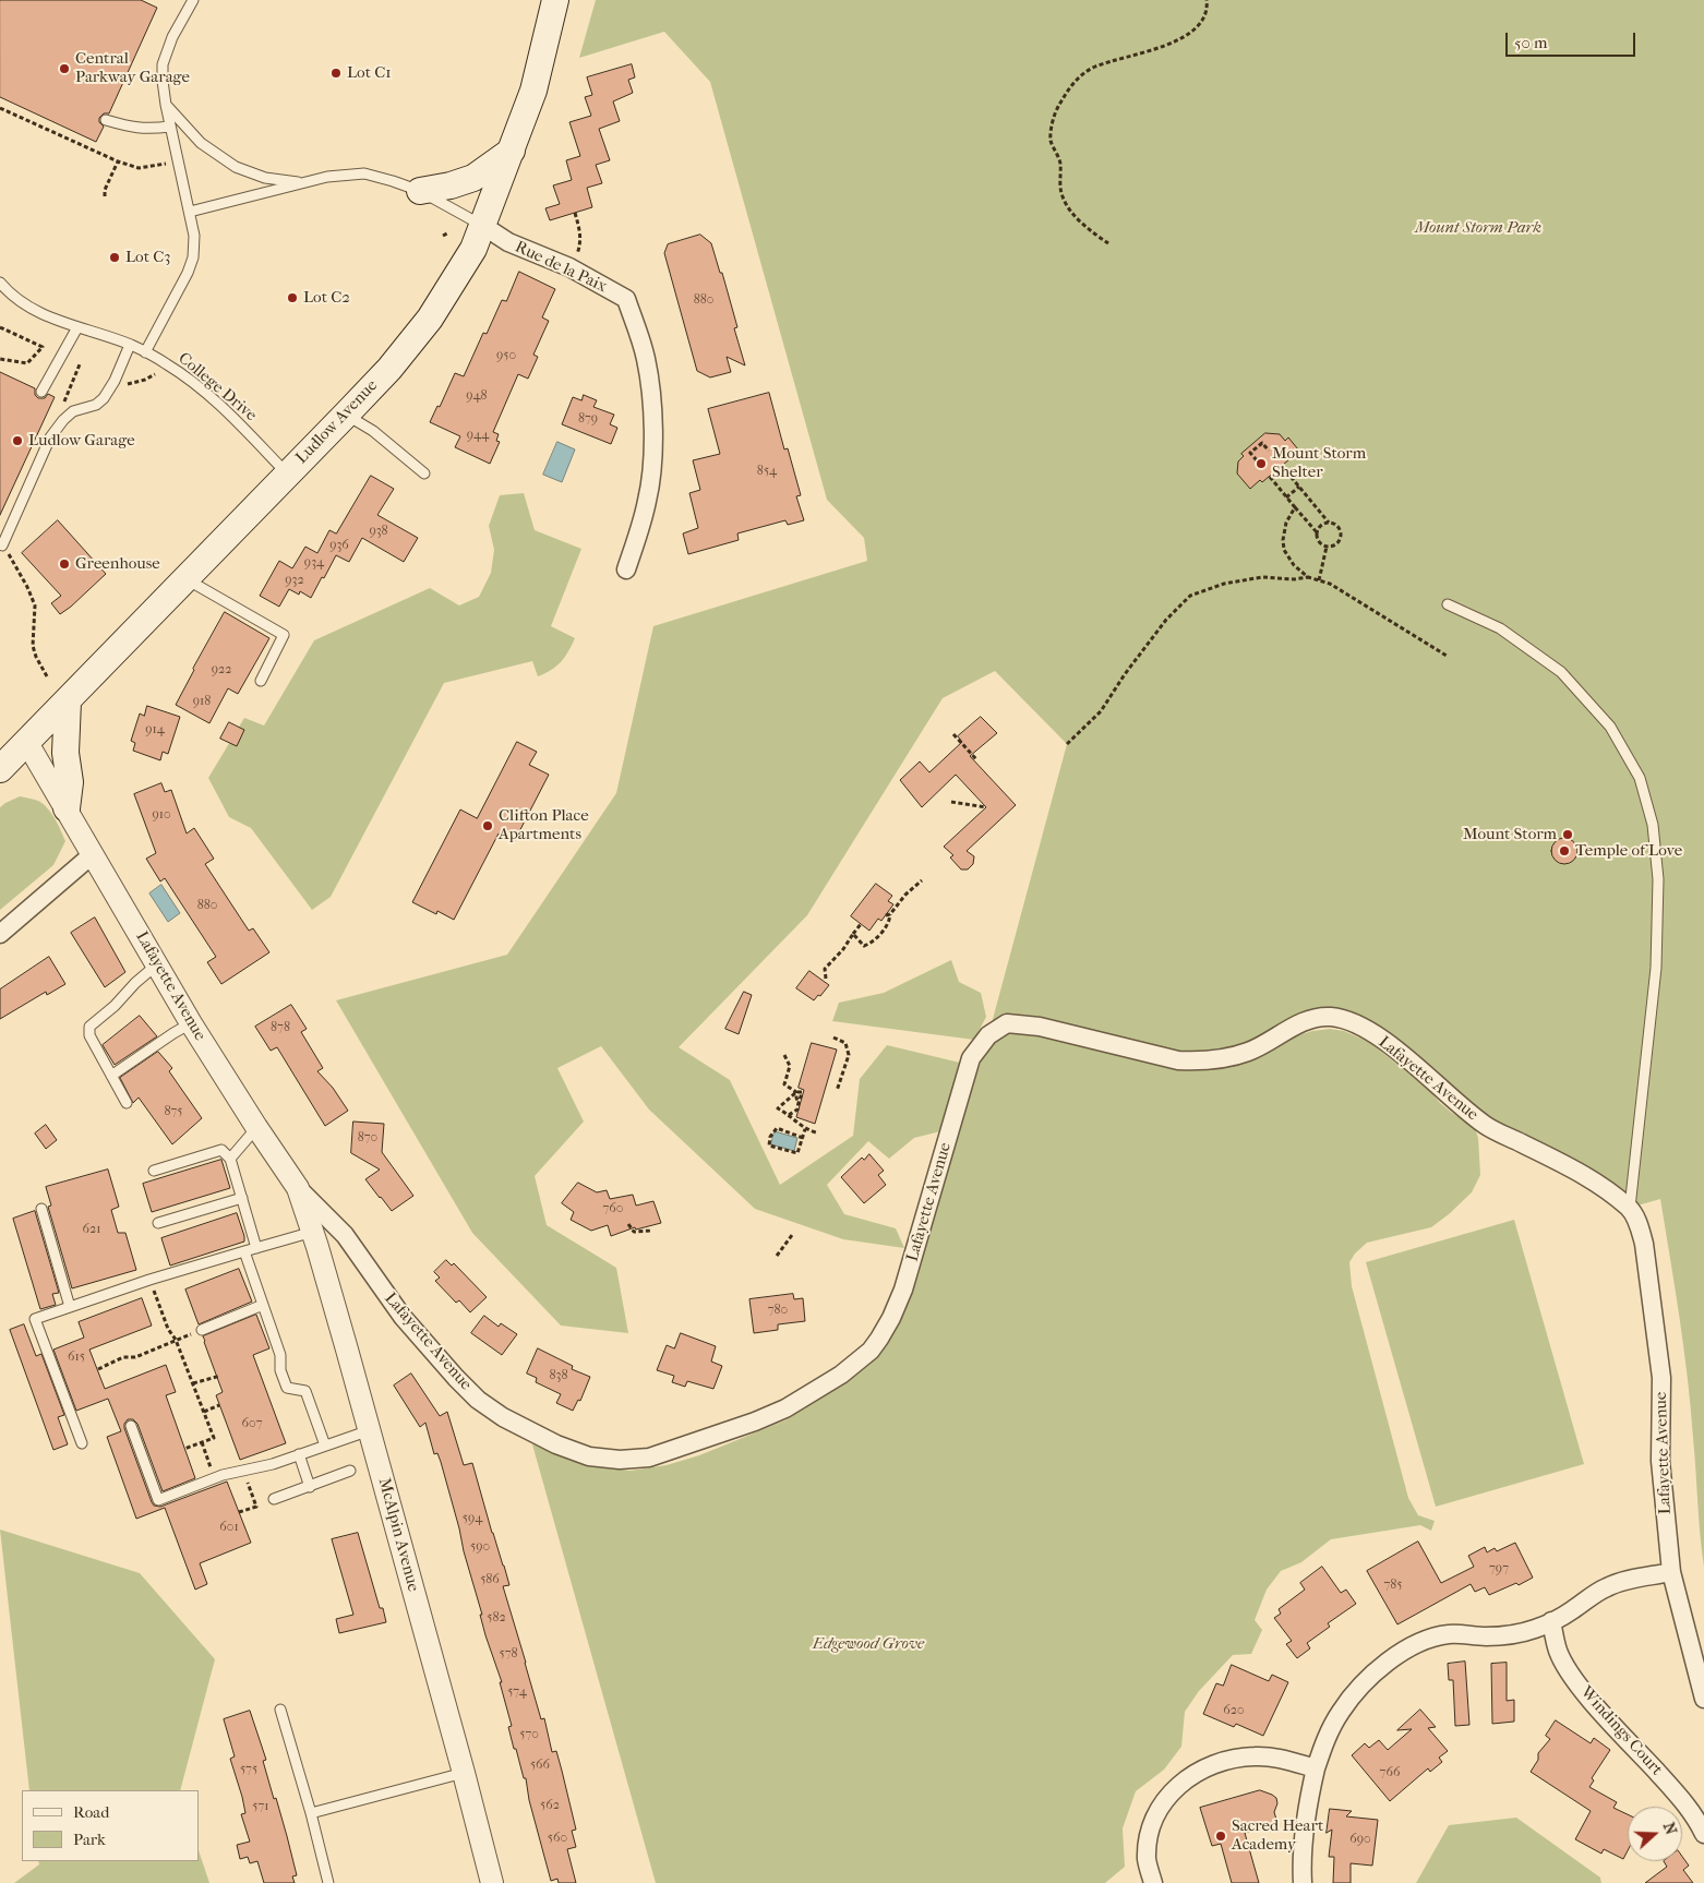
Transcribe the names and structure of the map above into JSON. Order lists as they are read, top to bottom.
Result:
{
  "streets": {
    "main road": ["Ludlow Avenue"],
    "street": [
      "Rue de la Paix",
      "Lafayette Avenue",
      "McAlpin Avenue",
      "Windings Court"
    ],
    "lane": ["College Drive"]
  },
  "crossings": [
    ["Rue de la Paix", "Ludlow Avenue"],
    ["College Drive", "Ludlow Avenue"],
    ["Ludlow Avenue", "Lafayette Avenue"],
    ["Lafayette Avenue", "McAlpin Avenue"]
  ],
  "parks": ["Mount Storm Park", "Edgewood Grove"],
  "places": [
    "Central Parkway Garage",
    "Lot C1",
    "Lot C3",
    "Lot C2",
    "Ludlow Garage",
    "Mount Storm Shelter",
    "Greenhouse",
    "Clifton Place Apartments",
    "Mount Storm",
    "Temple of Love",
    "Sacred Heart Academy"
  ],
  "house_numbers": [
    "880",
    "950",
    "948",
    "879",
    "944",
    "854",
    "938",
    "936",
    "934",
    "932",
    "922",
    "918",
    "914",
    "910",
    "880",
    "878",
    "875",
    "870",
    "760",
    "621",
    "780",
    "615",
    "838",
    "607",
    "594",
    "601",
    "590",
    "797",
    "586",
    "785",
    "582",
    "578",
    "574",
    "620",
    "570",
    "566",
    "575",
    "766",
    "562",
    "571",
    "560",
    "690"
  ],
  "legend": ["Road", "Park"],
  "scale_bar": "50 m",
  "north": "right"
}
